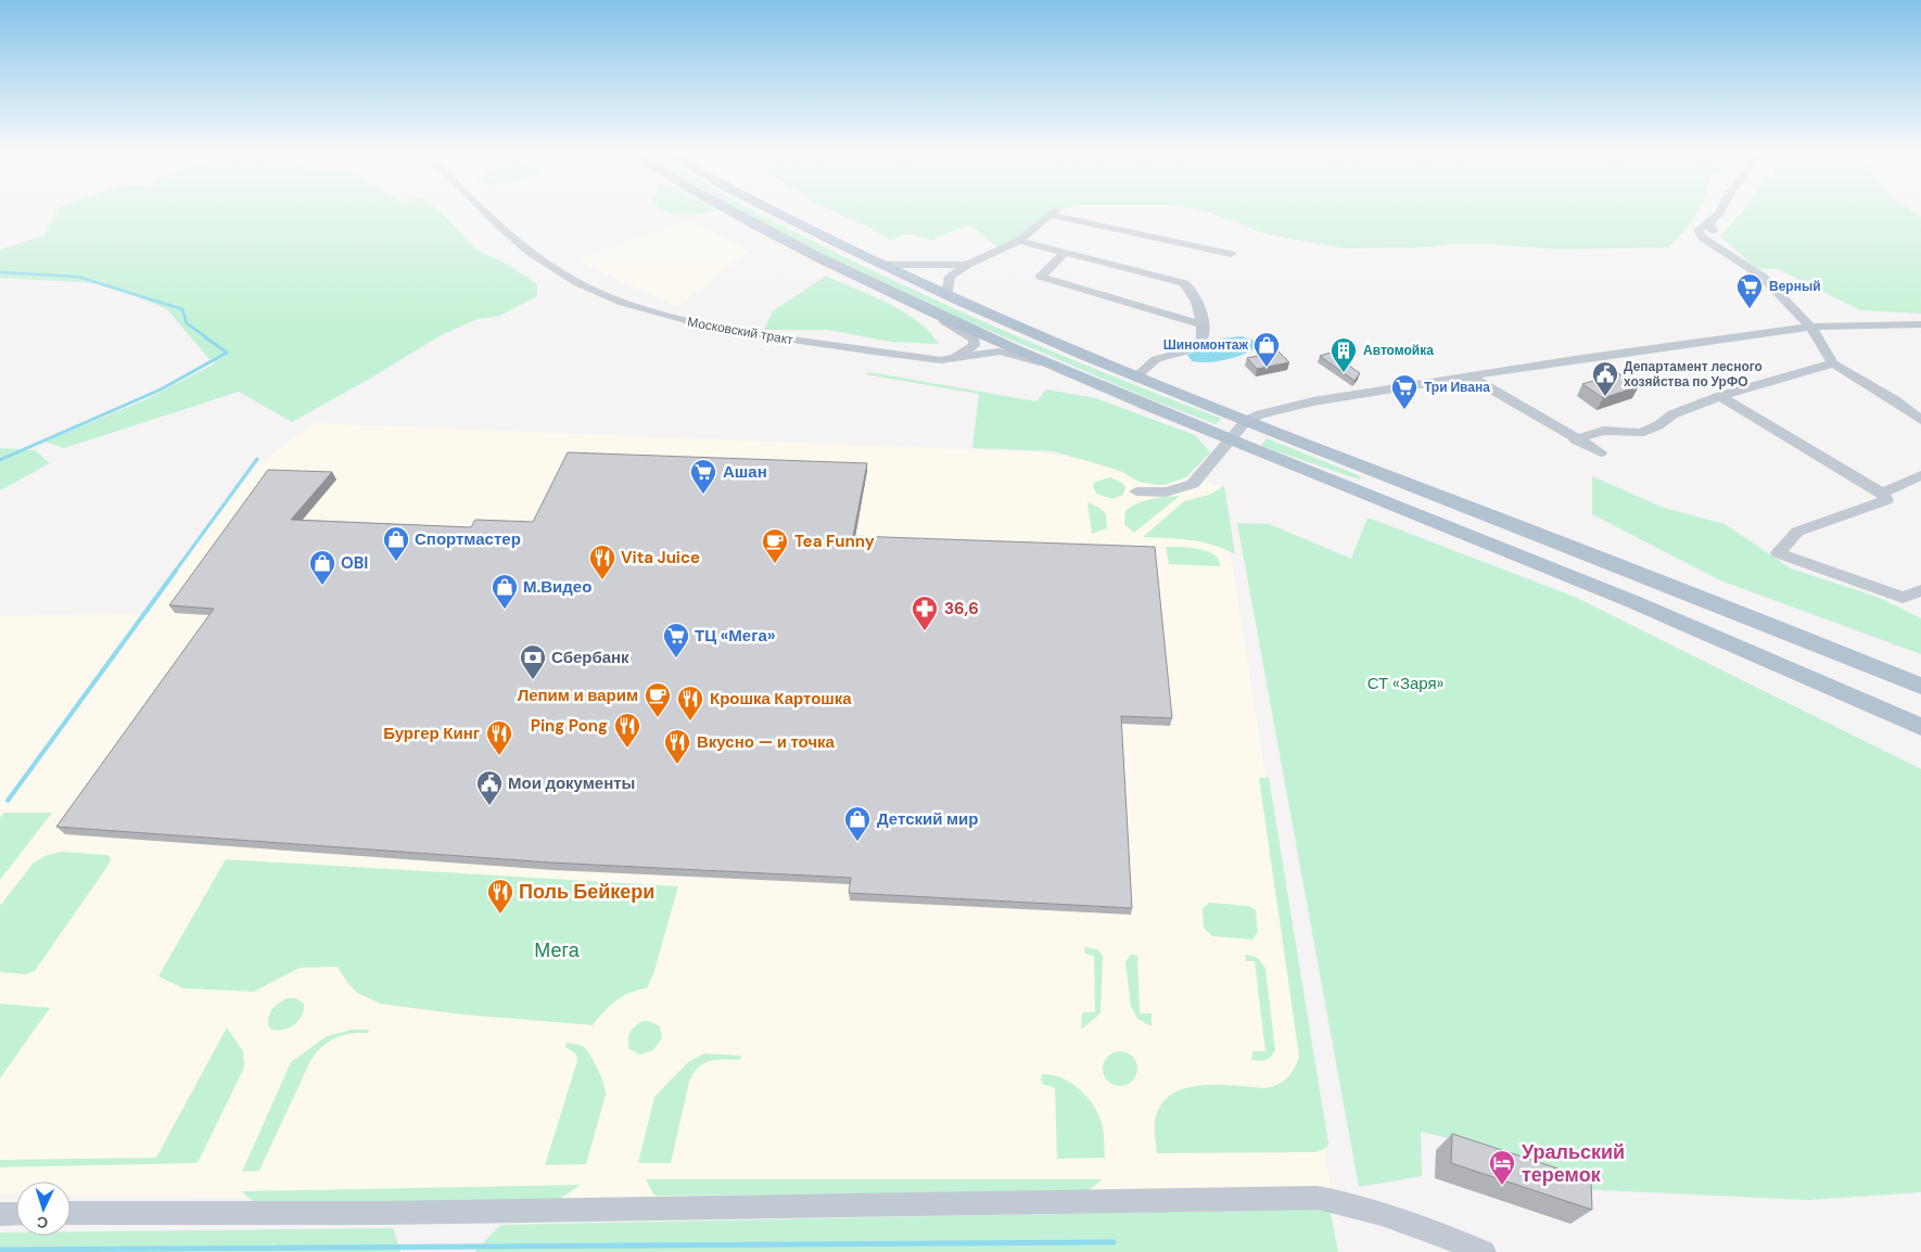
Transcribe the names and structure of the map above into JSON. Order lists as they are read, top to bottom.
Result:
{
  "streets": {
    "street": ["Московский тракт"]
  },
  "parks": ["СТ «Заря»", "Мега"],
  "places": {
    "supermarket": [
      "Верный",
      "Три Ивана",
      "Ашан",
      "ТЦ «Мега»"
    ],
    "shop": [
      "Шиномонтаж",
      "Спортмастер",
      "OBI",
      "М.Видео",
      "Детский мир"
    ],
    "building": ["Автомойка"],
    "public building": ["Департамент лесного хозяйства по УрФО", "Мои документы"],
    "cafe": ["Tea Funny", "Лепим и варим"],
    "restaurant": [
      "Vita Juice",
      "Крошка Картошка",
      "Ping Pong",
      "Бургер Кинг",
      "Вкусно — и точка",
      "Поль Бейкери"
    ],
    "pharmacy": ["36,6"],
    "bank": ["Сбербанк"],
    "hotel": ["Уральский теремок"]
  },
  "north": "bottom"
}
